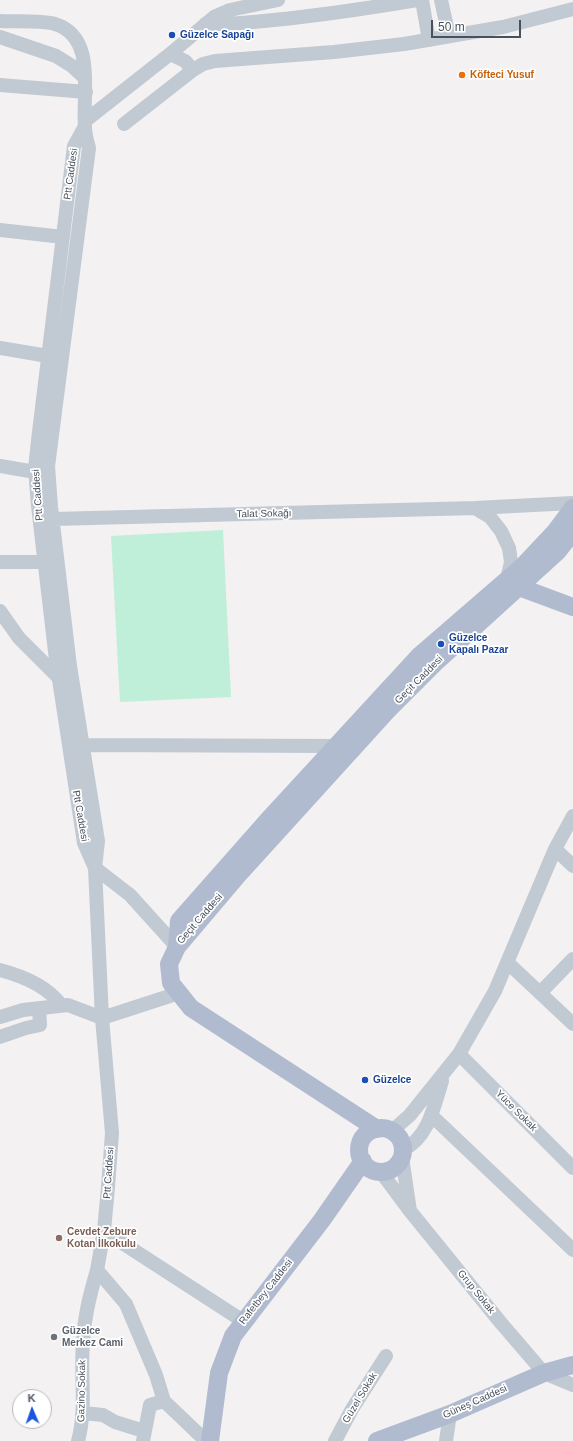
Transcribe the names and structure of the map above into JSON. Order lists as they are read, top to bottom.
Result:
{
  "streets": {
    "main road": ["Geçit Caddesi", "Rafetbey Caddesi", "Güneş Caddesi"],
    "street": [
      "Ptt Caddesi",
      "Talat Sokağı",
      "Yüce Sokak",
      "Grup Sokak",
      "Gazino Sokak",
      "Güzel Sokak"
    ]
  },
  "crossings": [
    ["Ptt Caddesi", "Talat Sokağı"],
    ["Ptt Caddesi", "Gazino Sokak"],
    ["Rafetbey Caddesi", "Grup Sokak"],
    ["Grup Sokak", "Güneş Caddesi"]
  ],
  "places": [
    "Güzelce Sapağı",
    "Köfteci Yusuf",
    "Güzelce Kapalı Pazar",
    "Güzelce",
    "Cevdet Zebure Kotan İlkokulu",
    "Güzelce Merkez Cami"
  ],
  "scale_bar": "50 m",
  "north": "top"
}
